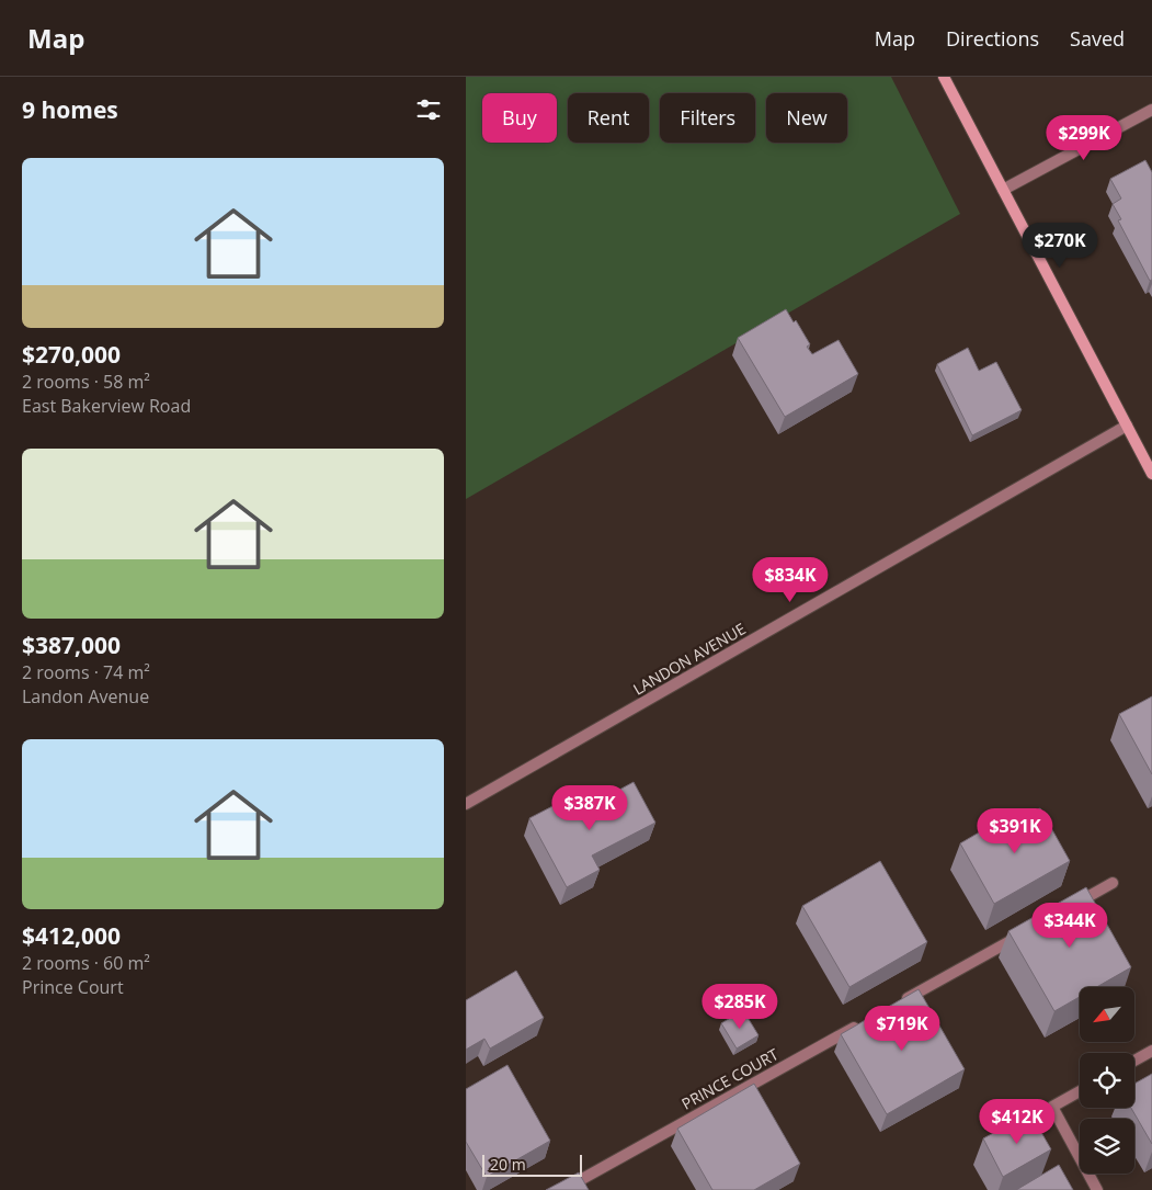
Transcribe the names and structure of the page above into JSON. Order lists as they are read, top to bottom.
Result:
{
  "streets": {
    "street": ["LANDON AVENUE", "PRINCE COURT"]
  },
  "scale_bar": "20 m",
  "north": "bottom left",
  "page": {
    "header": "Map",
    "nav": ["Map", "Directions", "Saved"],
    "heading": "9 homes",
    "chip": [
      "Buy",
      "Rent",
      "Filters",
      "New"
    ],
    "price": [
      "$299K",
      "$270K",
      "$834K",
      "$387K",
      "$391K",
      "$344K",
      "$285K",
      "$719K",
      "$412K"
    ],
    "list": [
      {
        "name": "$270,000",
        "note": "2 rooms · 58 m² · East Bakerview Road"
      },
      {
        "name": "$387,000",
        "note": "2 rooms · 74 m² · Landon Avenue"
      },
      {
        "name": "$412,000",
        "note": "2 rooms · 60 m² · Prince Court"
      }
    ],
    "scale": "20 m"
  }
}
